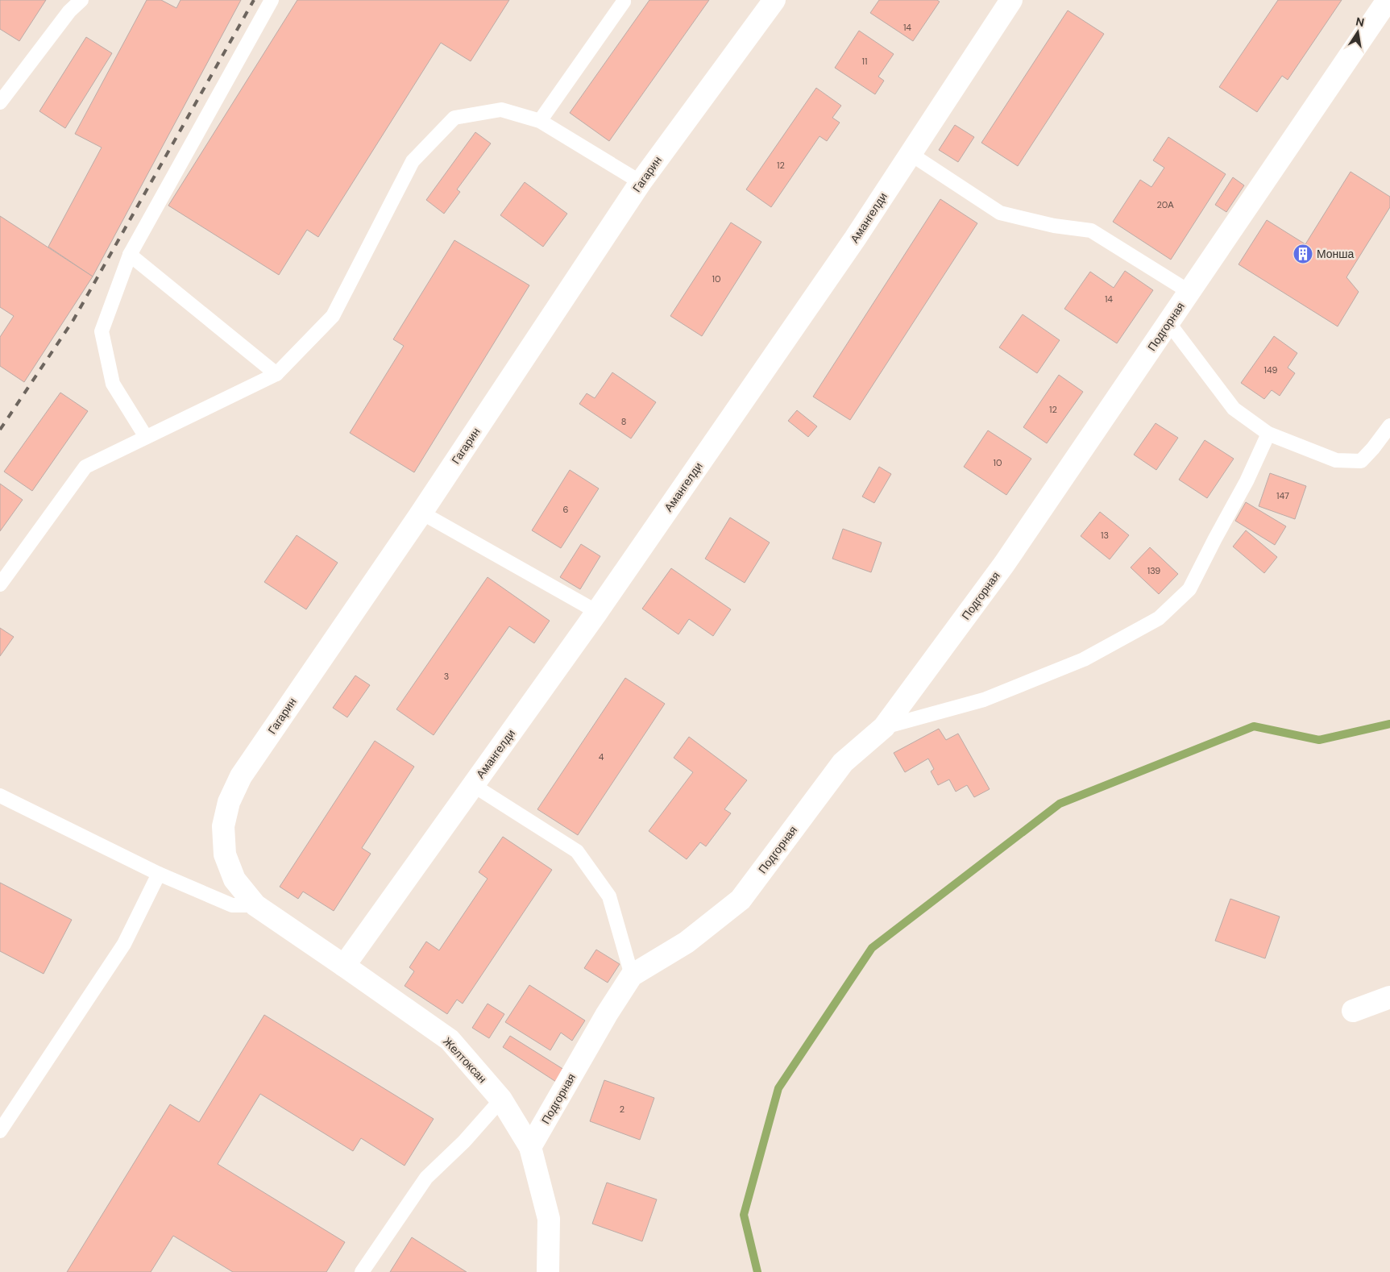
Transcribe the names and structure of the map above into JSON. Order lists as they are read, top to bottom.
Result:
{
  "streets": {
    "street": [
      "Гагарин",
      "Амангелди",
      "Подгорная",
      "Желтоксан"
    ]
  },
  "crossings": [
    ["Гагарин", "Желтоксан"],
    ["Амангелди", "Желтоксан"],
    ["Подгорная", "Желтоксан"]
  ],
  "places": {
    "building": ["Монша"]
  },
  "house_numbers": [
    "14",
    "11",
    "12",
    "20А",
    "10",
    "14",
    "149",
    "12",
    "8",
    "10",
    "147",
    "6",
    "13",
    "139",
    "3",
    "4",
    "2"
  ],
  "north": "top"
}
